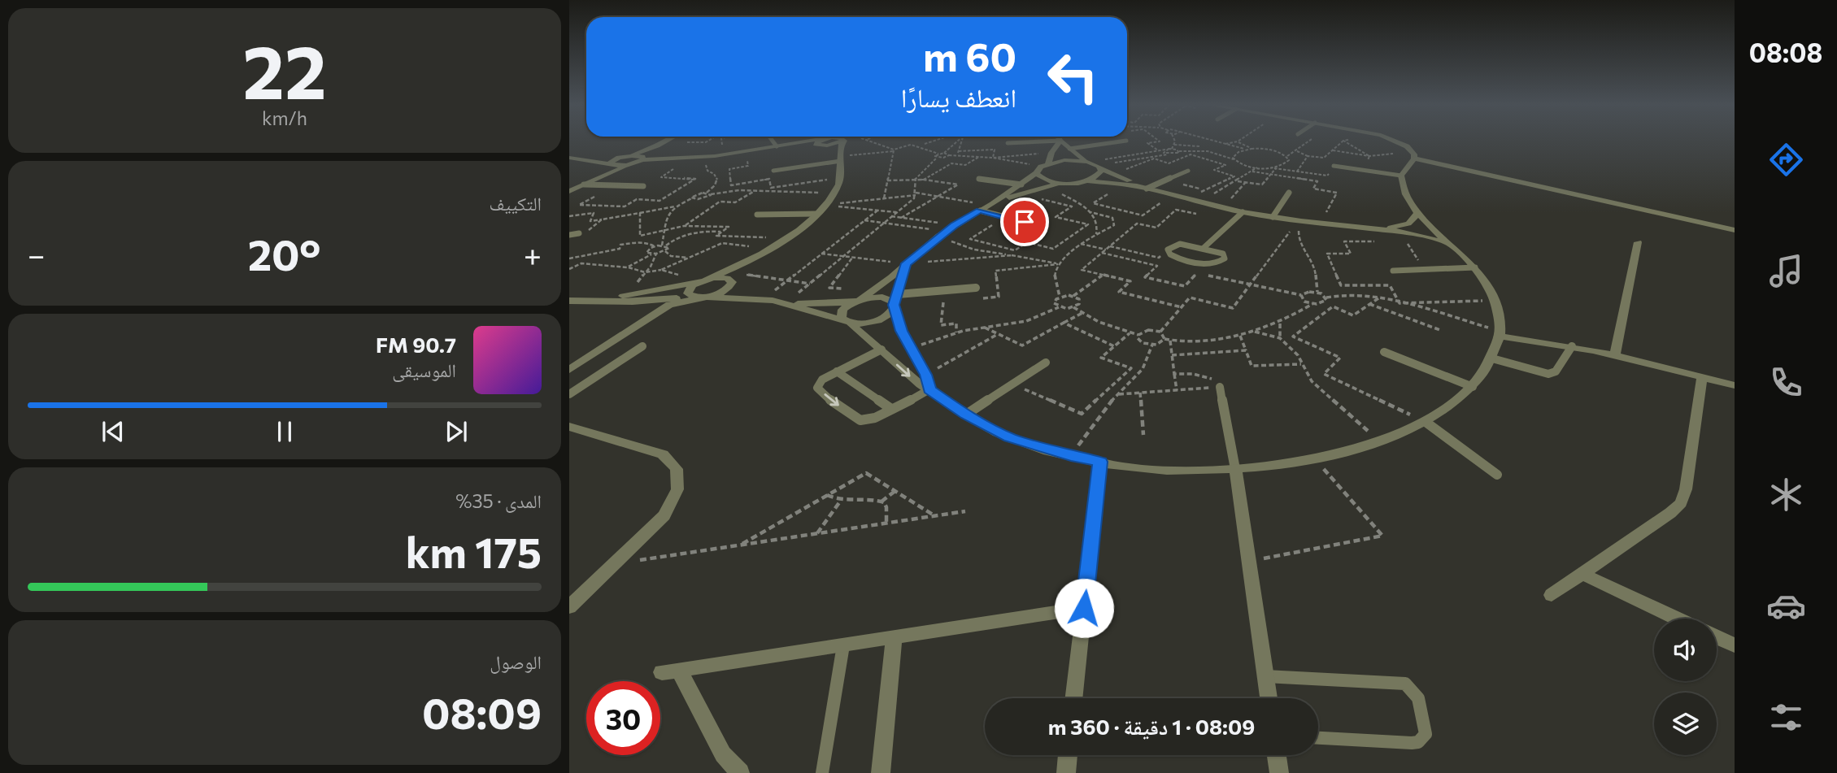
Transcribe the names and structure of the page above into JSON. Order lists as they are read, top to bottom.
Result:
{
  "page": {
    "tabs": "08:08",
    "tile": [
      ["22", "km/h"],
      "التكييف",
      ["المدى · 35%", "175 km"],
      ["الوصول", "08:09"]
    ],
    "turn": ["60 m", "انعطف يسارًا"],
    "heat": ["−", "20°", "+"],
    "song": ["90.7 FM", "الموسيقى"],
    "limit": "30",
    "trip": "08:09 · 1 دقيقة · 360 m"
  }
}
